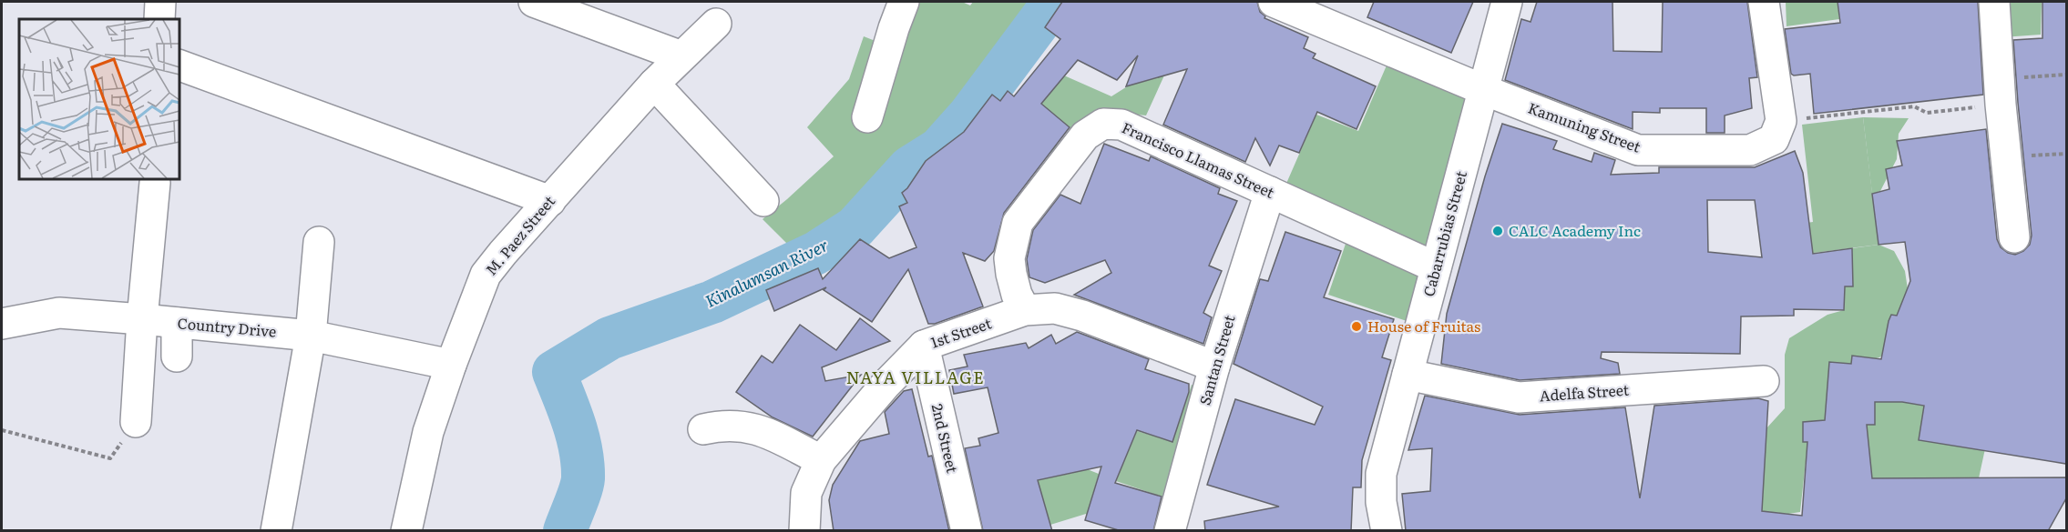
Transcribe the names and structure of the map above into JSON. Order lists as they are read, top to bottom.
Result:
{
  "streets": {
    "street": [
      "Kamuning Street",
      "Francisco Llamas Street",
      "Cabarrubias Street",
      "M. Paez Street",
      "Country Drive",
      "1st Street",
      "Santan Street",
      "Adelfa Street",
      "2nd Street"
    ]
  },
  "crossings": [
    ["Kamuning Street", "Cabarrubias Street"],
    ["Francisco Llamas Street", "Cabarrubias Street"],
    ["Francisco Llamas Street", "1st Street"],
    ["Francisco Llamas Street", "Santan Street"],
    ["Cabarrubias Street", "Adelfa Street"],
    ["M. Paez Street", "Country Drive"],
    ["1st Street", "Santan Street"],
    ["1st Street", "2nd Street"]
  ],
  "districts": ["NAYA VILLAGE"],
  "water": ["Kinalumsan River"],
  "places": ["CALC Academy Inc", "House of Fruitas"]
}
